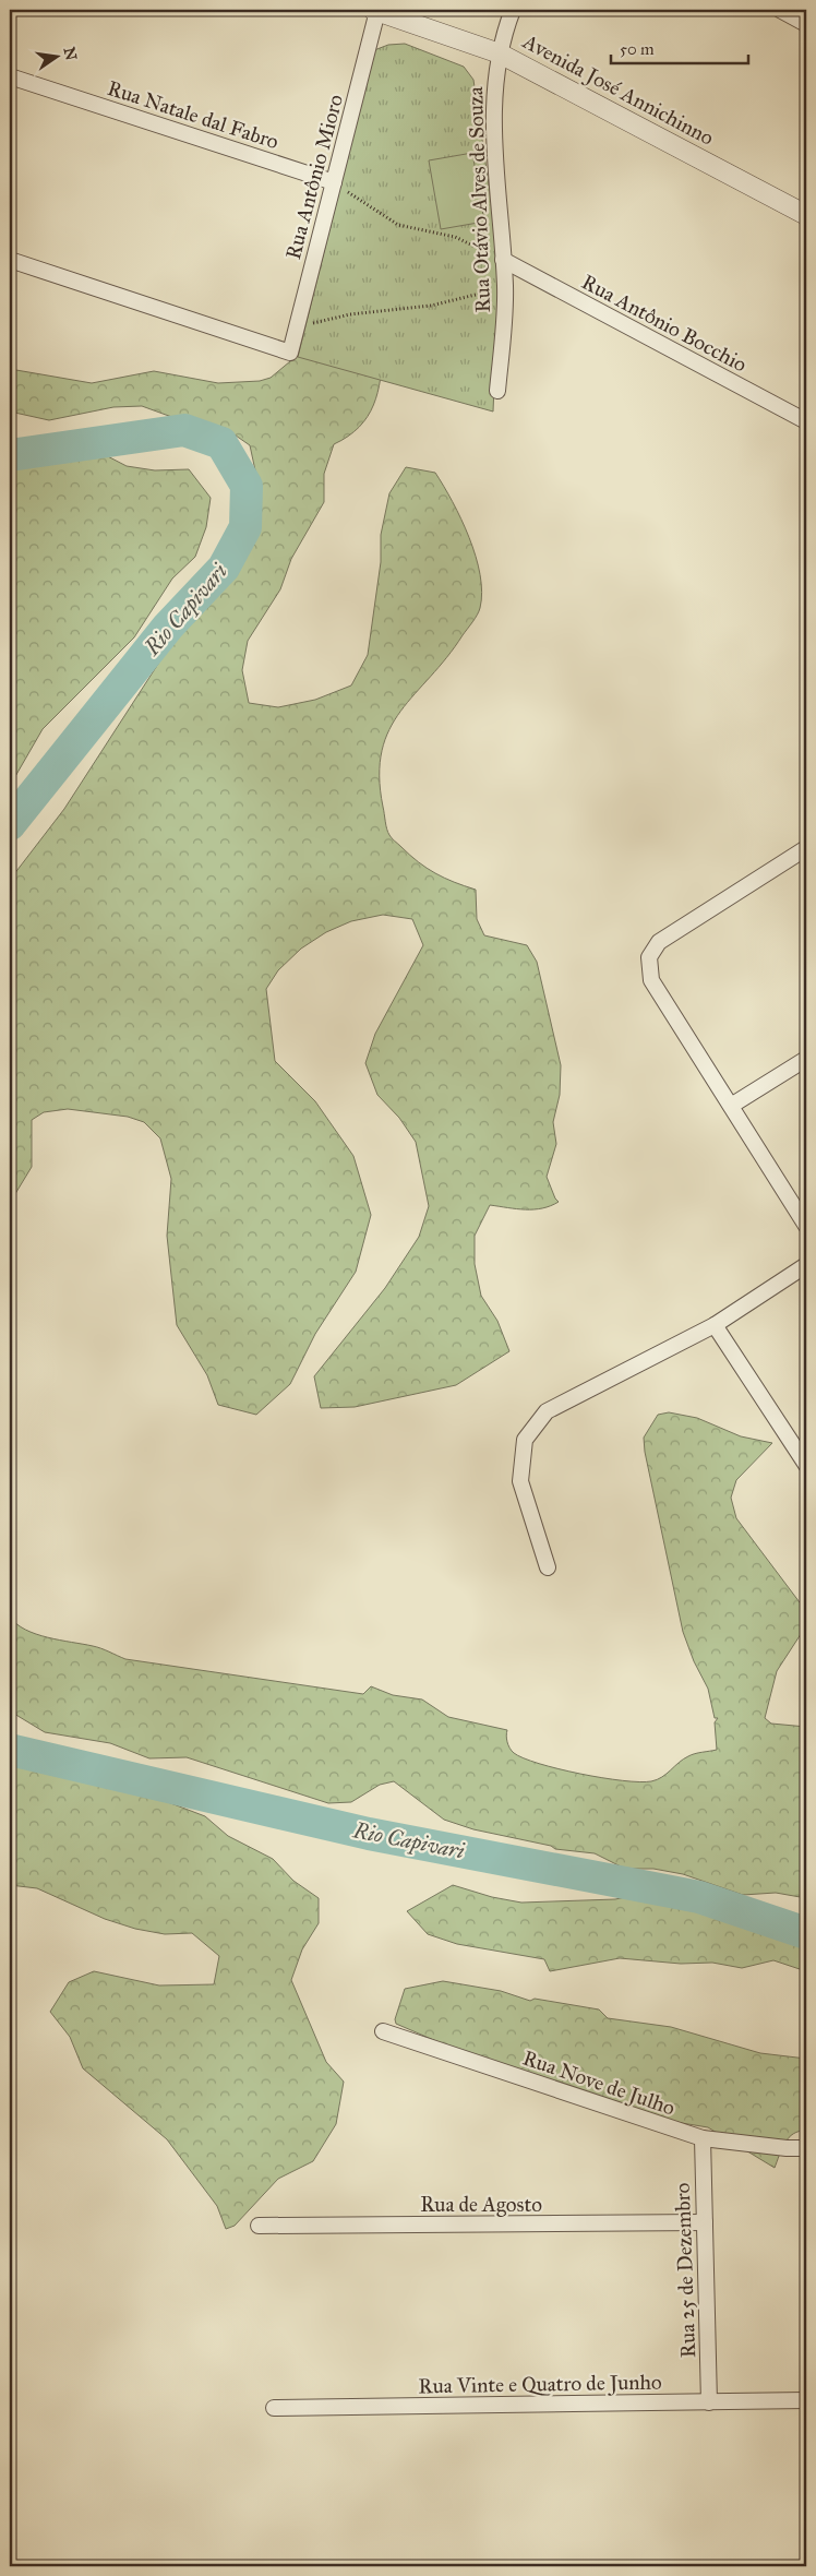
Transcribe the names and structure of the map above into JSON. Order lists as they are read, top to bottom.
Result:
{
  "streets": {
    "street": [
      "Avenida José Annichinno",
      "Rua Natale dal Fabro",
      "Rua Antônio Mioro",
      "Rua Otávio Alves de Souza",
      "Rua Antônio Bocchio",
      "Rua Nove de Julho",
      "Rua de Agosto",
      "Rua 25 de Dezembro",
      "Rua Vinte e Quatro de Junho"
    ]
  },
  "crossings": [
    ["Avenida José Annichinno", "Rua Antônio Mioro"],
    ["Avenida José Annichinno", "Rua Otávio Alves de Souza"],
    ["Rua Natale dal Fabro", "Rua Antônio Mioro"],
    ["Rua Otávio Alves de Souza", "Rua Antônio Bocchio"],
    ["Rua Nove de Julho", "Rua 25 de Dezembro"],
    ["Rua de Agosto", "Rua 25 de Dezembro"],
    ["Rua 25 de Dezembro", "Rua Vinte e Quatro de Junho"]
  ],
  "water": ["Rio Capivari"],
  "scale_bar": "50 m",
  "north": "right"
}
